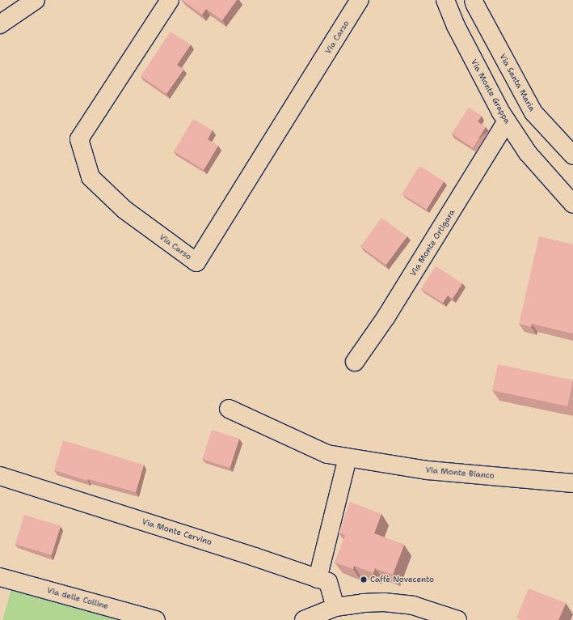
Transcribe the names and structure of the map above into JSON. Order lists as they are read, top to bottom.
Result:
{
  "streets": {
    "street": [
      "Via Carso",
      "Via Santa Maria",
      "Via Monte Grappa",
      "Via Monte Ortigara",
      "Via Monte Bianco",
      "Via Monte Cervino",
      "Via delle Colline"
    ]
  },
  "crossings": [
    ["Via Monte Grappa", "Via Monte Ortigara"]
  ],
  "places": ["Caffè Novecento"]
}
